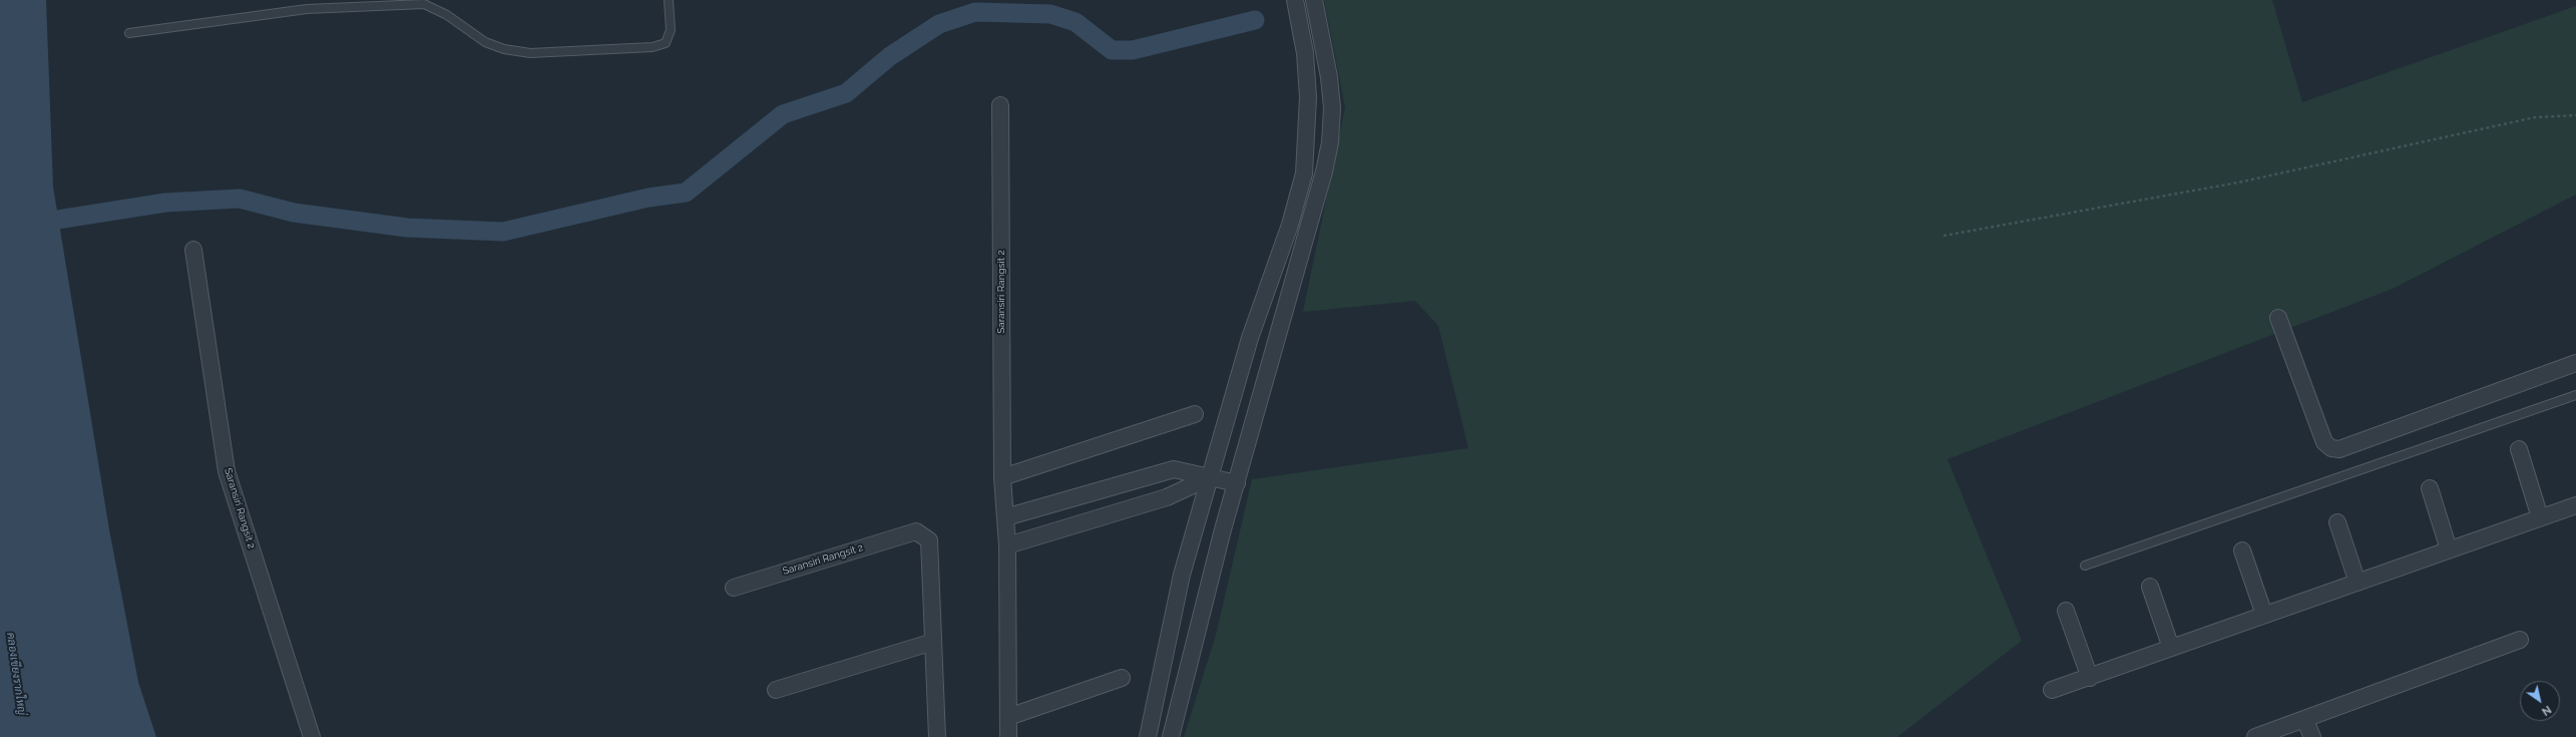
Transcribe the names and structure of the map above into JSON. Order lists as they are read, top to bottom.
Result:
{
  "streets": {
    "street": ["Saransiri Rangsit 2"]
  },
  "water": ["คลองเชียงรากใหญ่"],
  "north": "bottom right"
}
